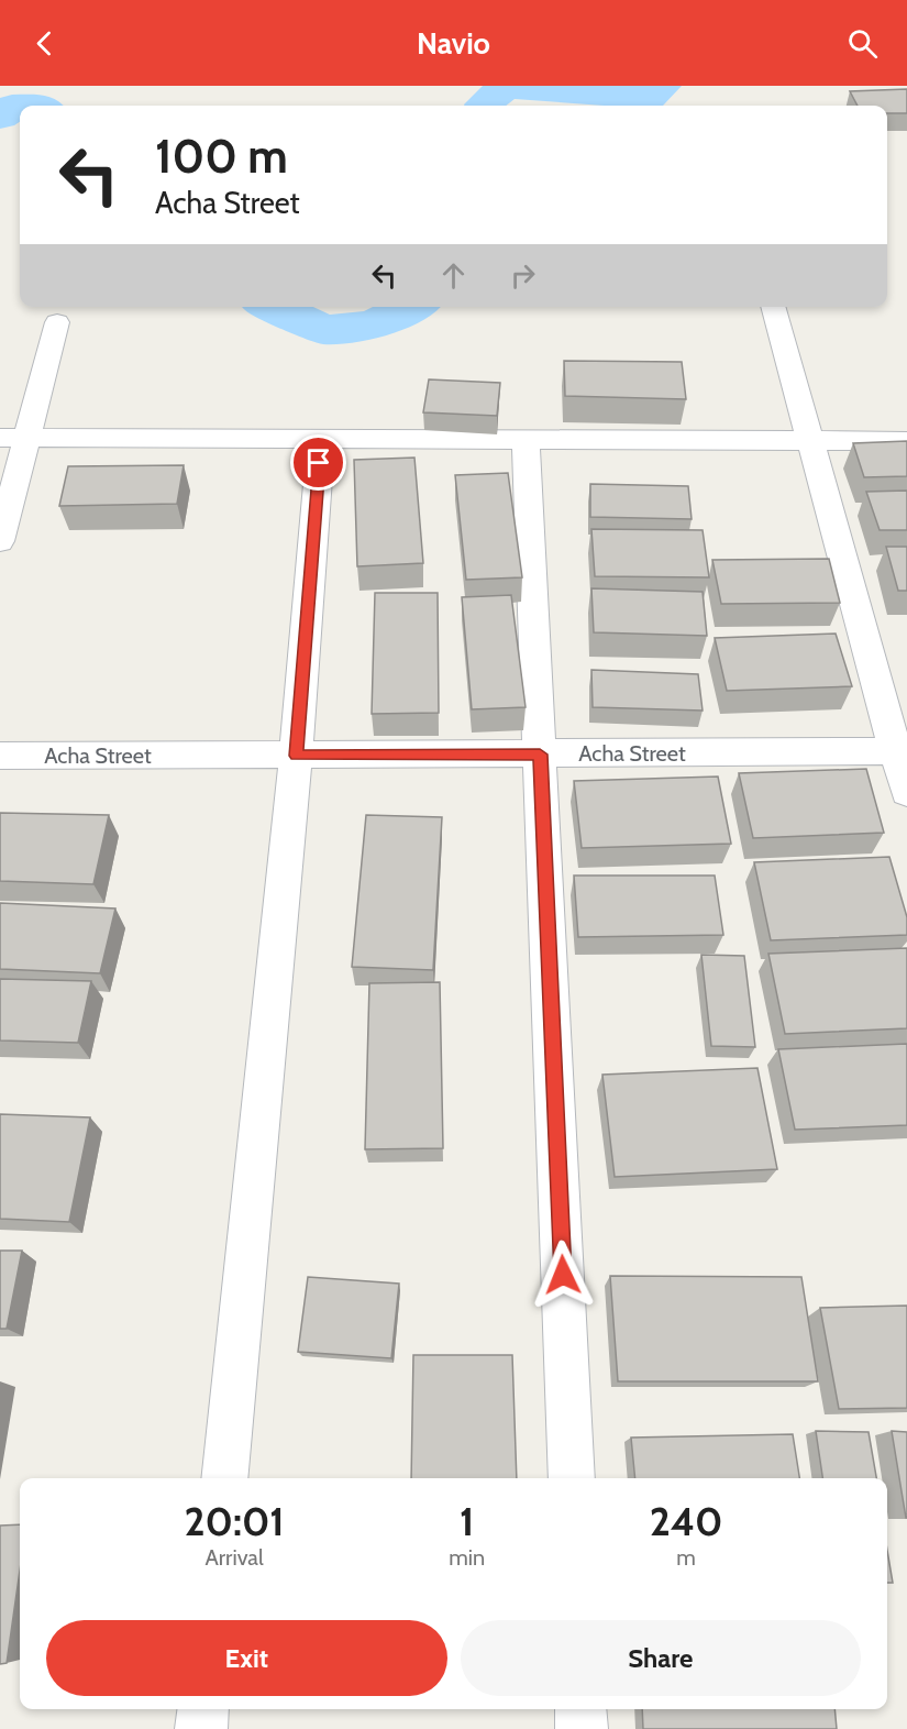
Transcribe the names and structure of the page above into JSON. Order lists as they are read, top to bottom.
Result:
{
  "streets": {
    "street": ["Acha Street"]
  },
  "page": {
    "header": "Navio",
    "turn": ["100 m", "Acha Street"],
    "eta": [
      "20:01",
      "Arrival",
      "1",
      "min",
      "240",
      "m"
    ],
    "buttons": ["Exit", "Share"]
  }
}
